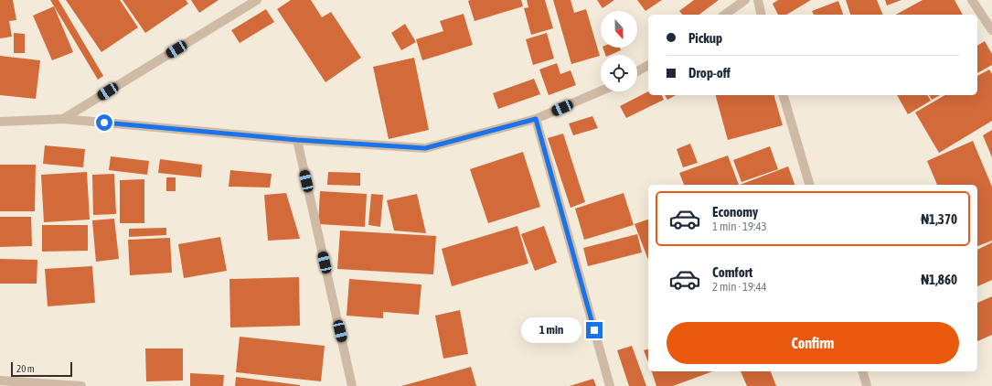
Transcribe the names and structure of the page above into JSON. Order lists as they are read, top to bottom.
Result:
{
  "scale_bar": "20 m",
  "north": "bottom",
  "page": {
    "banner": ["Pickup", "Drop-off"],
    "list": [
      {
        "name": "Economy",
        "note": "1 min · 19:43",
        "value": "₦1,370"
      },
      {
        "name": "Comfort",
        "note": "2 min · 19:44",
        "value": "₦1,860"
      }
    ],
    "buttons": "Confirm",
    "bubble": "1 min",
    "scale": "20 m"
  }
}
